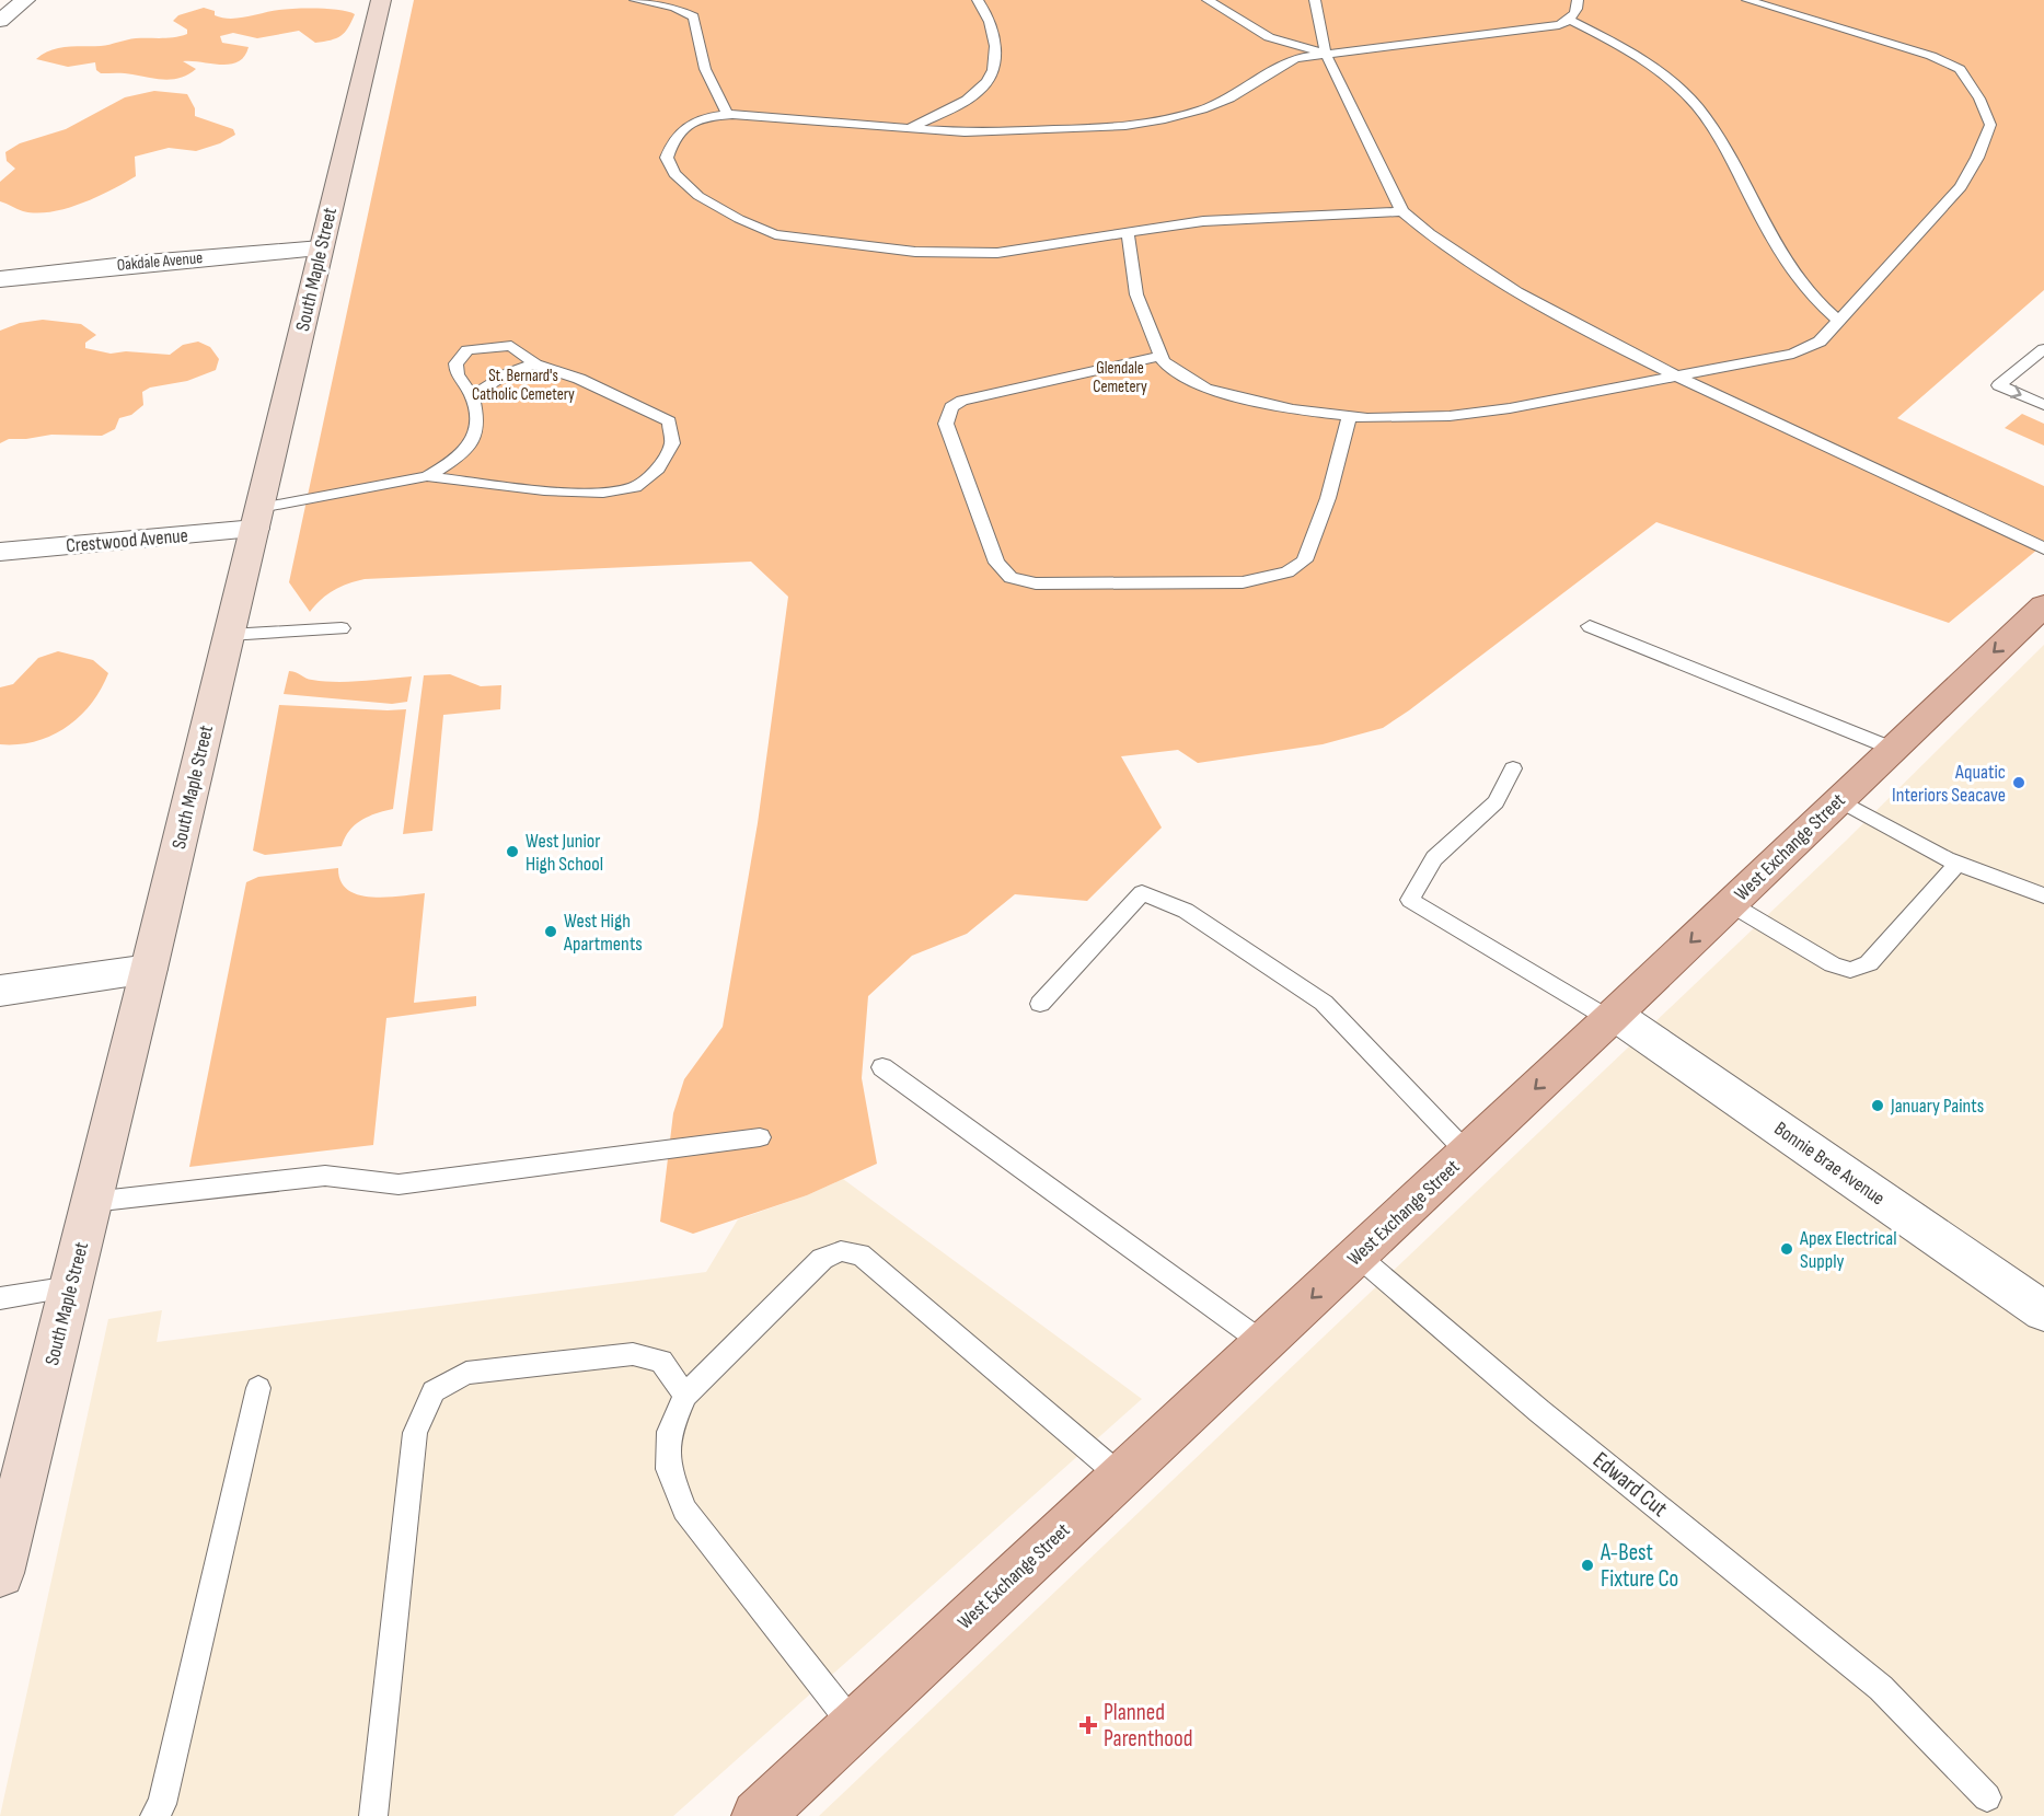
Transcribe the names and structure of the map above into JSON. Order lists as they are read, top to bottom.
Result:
{
  "streets": {
    "main road": ["South Maple Street", "West Exchange Street"],
    "street": ["Oakdale Avenue", "Crestwood Avenue", "Bonnie Brae Avenue"],
    "lane": ["Edward Cut"]
  },
  "crossings": [
    ["Oakdale Avenue", "South Maple Street"],
    ["South Maple Street", "Crestwood Avenue"],
    ["West Exchange Street", "Bonnie Brae Avenue"],
    ["West Exchange Street", "Edward Cut"]
  ],
  "one_way": ["West Exchange Street"],
  "parks": ["Glendale Cemetery", "St. Bernard's Catholic Cemetery"],
  "places": {
    "other": [
      "Aquatic Interiors Seacave",
      "West Junior High School",
      "West High Apartments",
      "January Paints",
      "Apex Electrical Supply",
      "A-Best Fixture Co"
    ],
    "health": ["Planned Parenthood"]
  }
}
